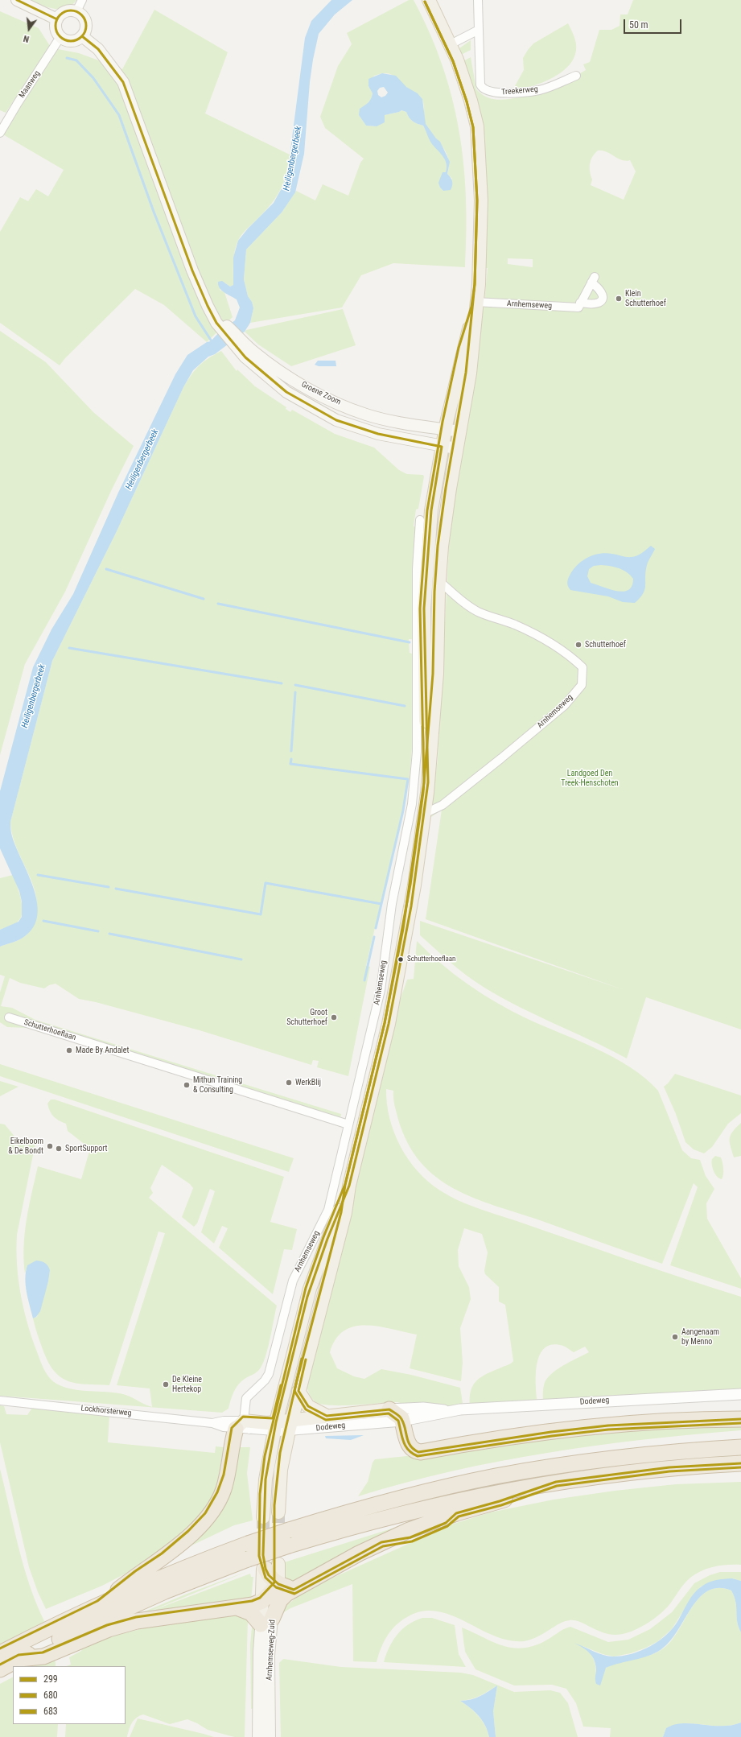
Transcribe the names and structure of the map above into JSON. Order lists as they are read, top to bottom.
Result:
{
  "streets": {
    "main road": [
      "Arnhemseweg",
      "Groene Zoom",
      "Dodeweg",
      "Lockhorsterweg",
      "Arnhemseweg-Zuid"
    ],
    "street": ["Maanweg", "Treekerweg", "Schutterhoeflaan"]
  },
  "crossings": [
    ["Maanweg", "Groene Zoom"],
    ["Arnhemseweg", "Groene Zoom"],
    ["Arnhemseweg", "Schutterhoeflaan"],
    ["Arnhemseweg", "Lockhorsterweg"],
    ["Dodeweg", "Lockhorsterweg"]
  ],
  "water": ["Heiligenbergerbeek"],
  "parks": ["Landgoed Den Treek-Henschoten"],
  "places": [
    "Klein Schutterhoef",
    "Schutterhoef",
    "Schutterhoeflaan",
    "Groot Schutterhoef",
    "Made By Andalet",
    "WerkBlij",
    "Mithun Training & Consulting",
    "Eikelboom & De Bondt",
    "SportSupport",
    "Aangenaam by Menno",
    "De Kleine Hertekop"
  ],
  "lines": ["transit line 299", "transit line 680", "transit line 683"],
  "legend": ["299", "680", "683"],
  "scale_bar": "50 m",
  "north": "bottom"
}
